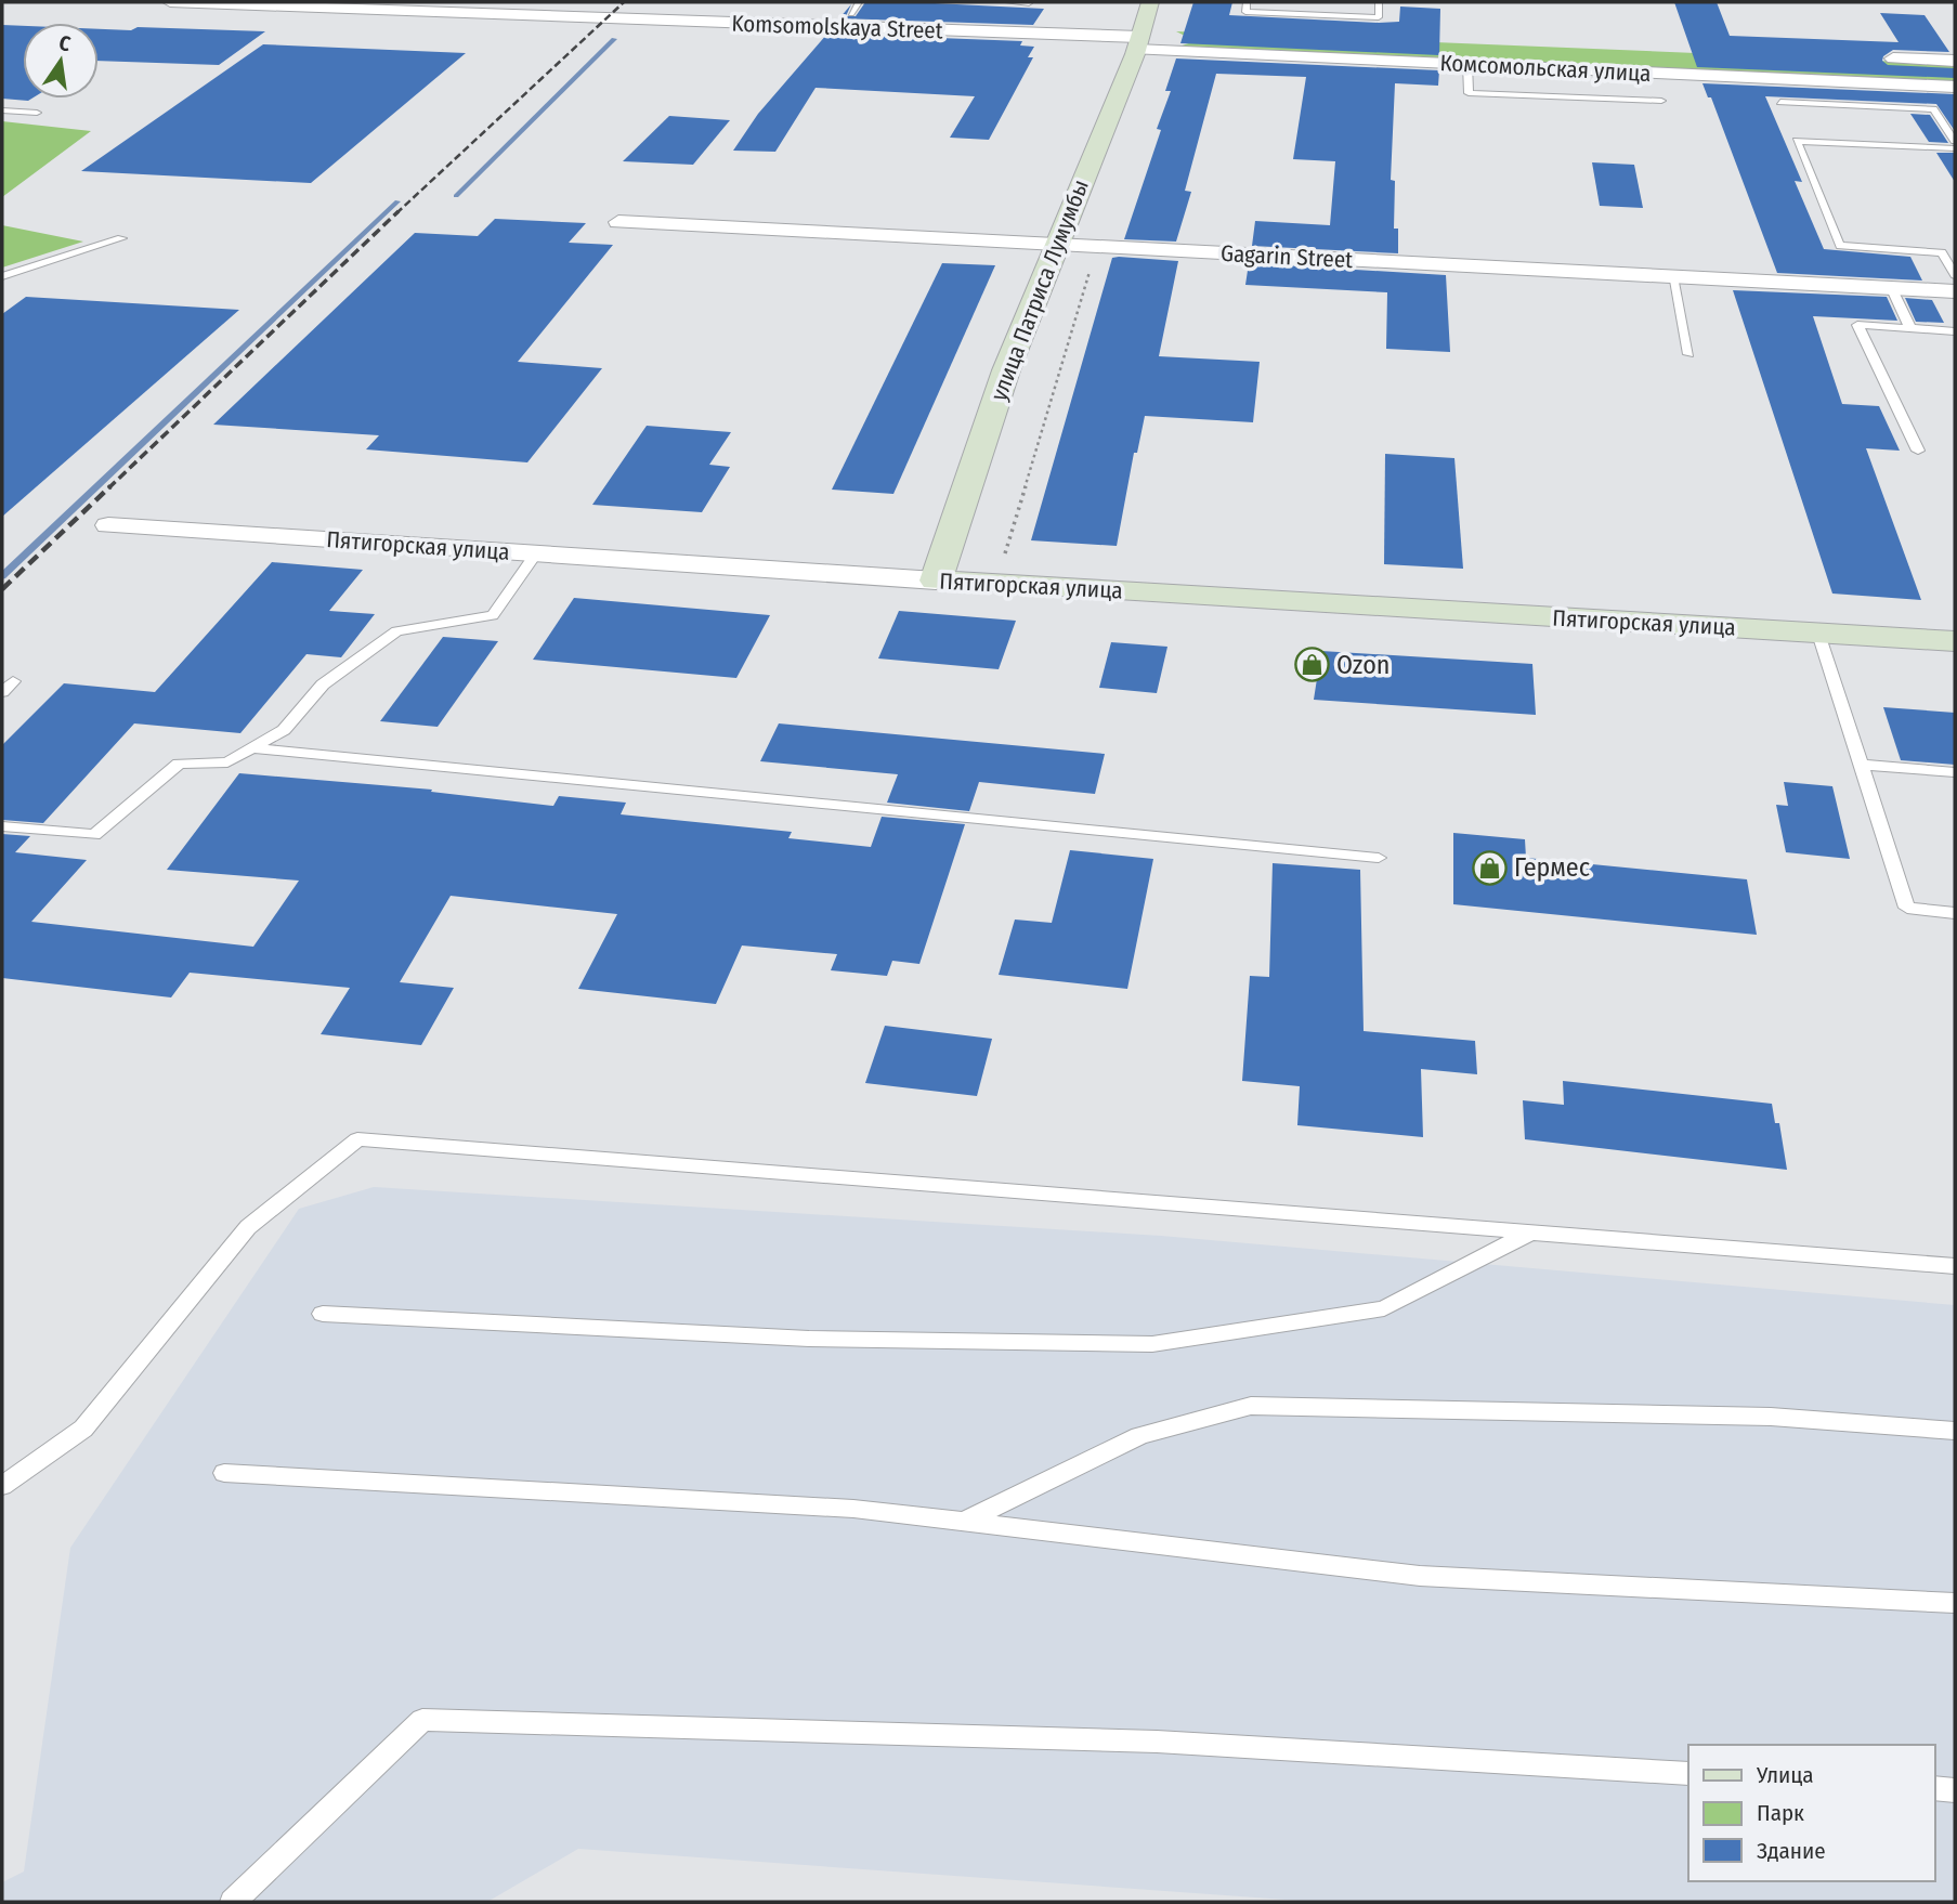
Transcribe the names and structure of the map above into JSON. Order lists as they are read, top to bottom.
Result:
{
  "streets": {
    "street": [
      "Komsomolskaya Street",
      "Комсомольская улица",
      "Gagarin Street",
      "улица Патриса Лумумбы",
      "Пятигорская улица"
    ]
  },
  "crossings": [
    ["Komsomolskaya Street", "Комсомольская улица"],
    ["Komsomolskaya Street", "улица Патриса Лумумбы"],
    ["Комсомольская улица", "улица Патриса Лумумбы"],
    ["Gagarin Street", "улица Патриса Лумумбы"],
    ["улица Патриса Лумумбы", "Пятигорская улица"]
  ],
  "places": {
    "shop": ["Ozon", "Гермес"]
  },
  "legend": ["Улица", "Парк", "Здание"],
  "north": "top"
}
